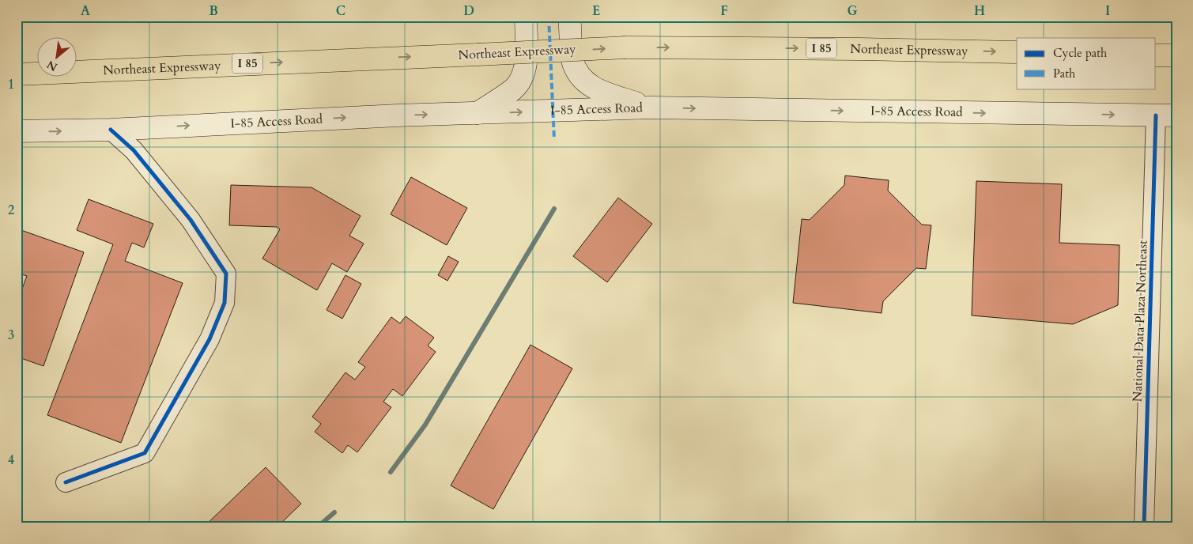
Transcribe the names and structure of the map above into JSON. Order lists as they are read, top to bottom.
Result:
{
  "streets": {
    "highway": ["I 85", "Northeast Expressway"],
    "main road": ["I-85 Access Road"],
    "street": ["National Data Plaza Northeast"]
  },
  "crossings": [
    ["I-85 Access Road", "National Data Plaza Northeast"]
  ],
  "one_way": ["Northeast Expressway", "I-85 Access Road"],
  "legend": ["Cycle path", "Path"],
  "north": "bottom left",
  "grid": {
    "columns": [
      "A",
      "B",
      "C",
      "D",
      "E",
      "F",
      "G",
      "H",
      "I"
    ],
    "rows": [
      "1",
      "2",
      "3",
      "4"
    ]
  }
}
